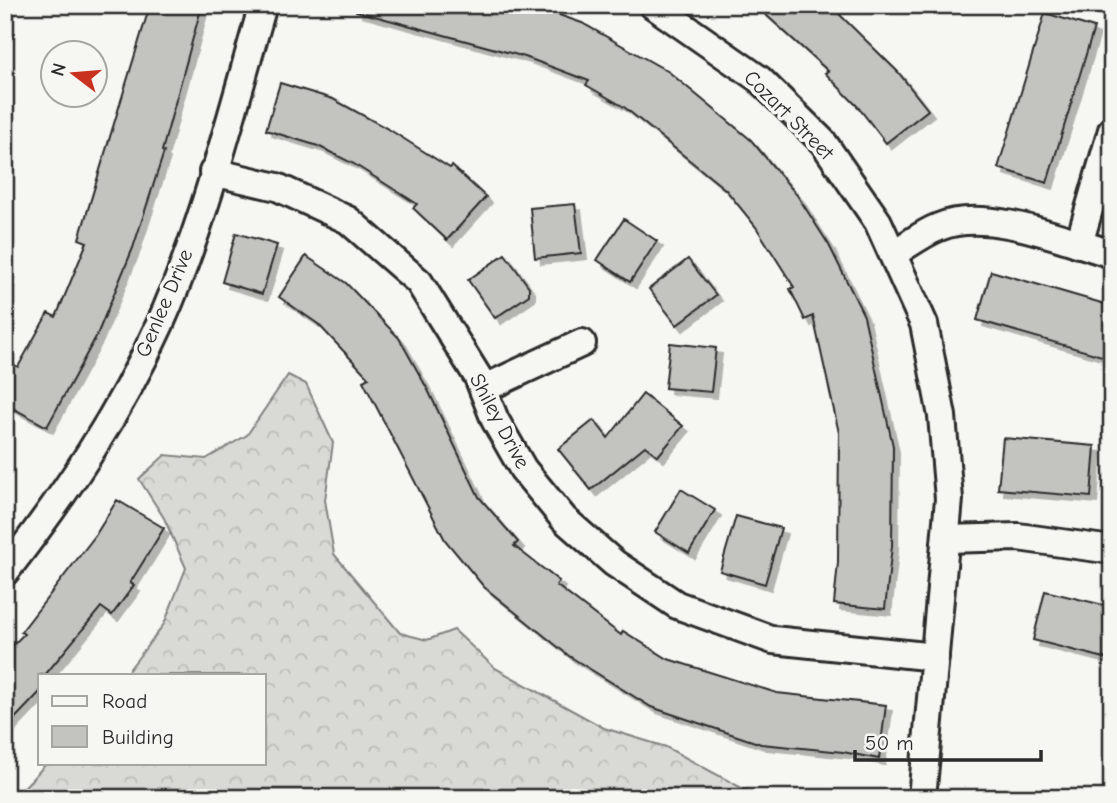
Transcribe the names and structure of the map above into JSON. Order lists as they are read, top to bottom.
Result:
{
  "streets": {
    "street": ["Cozart Street", "Genlee Drive", "Shiley Drive"]
  },
  "crossings": [
    ["Cozart Street", "Shiley Drive"],
    ["Genlee Drive", "Shiley Drive"]
  ],
  "legend": ["Road", "Building"],
  "scale_bar": "50 m",
  "north": "left"
}
